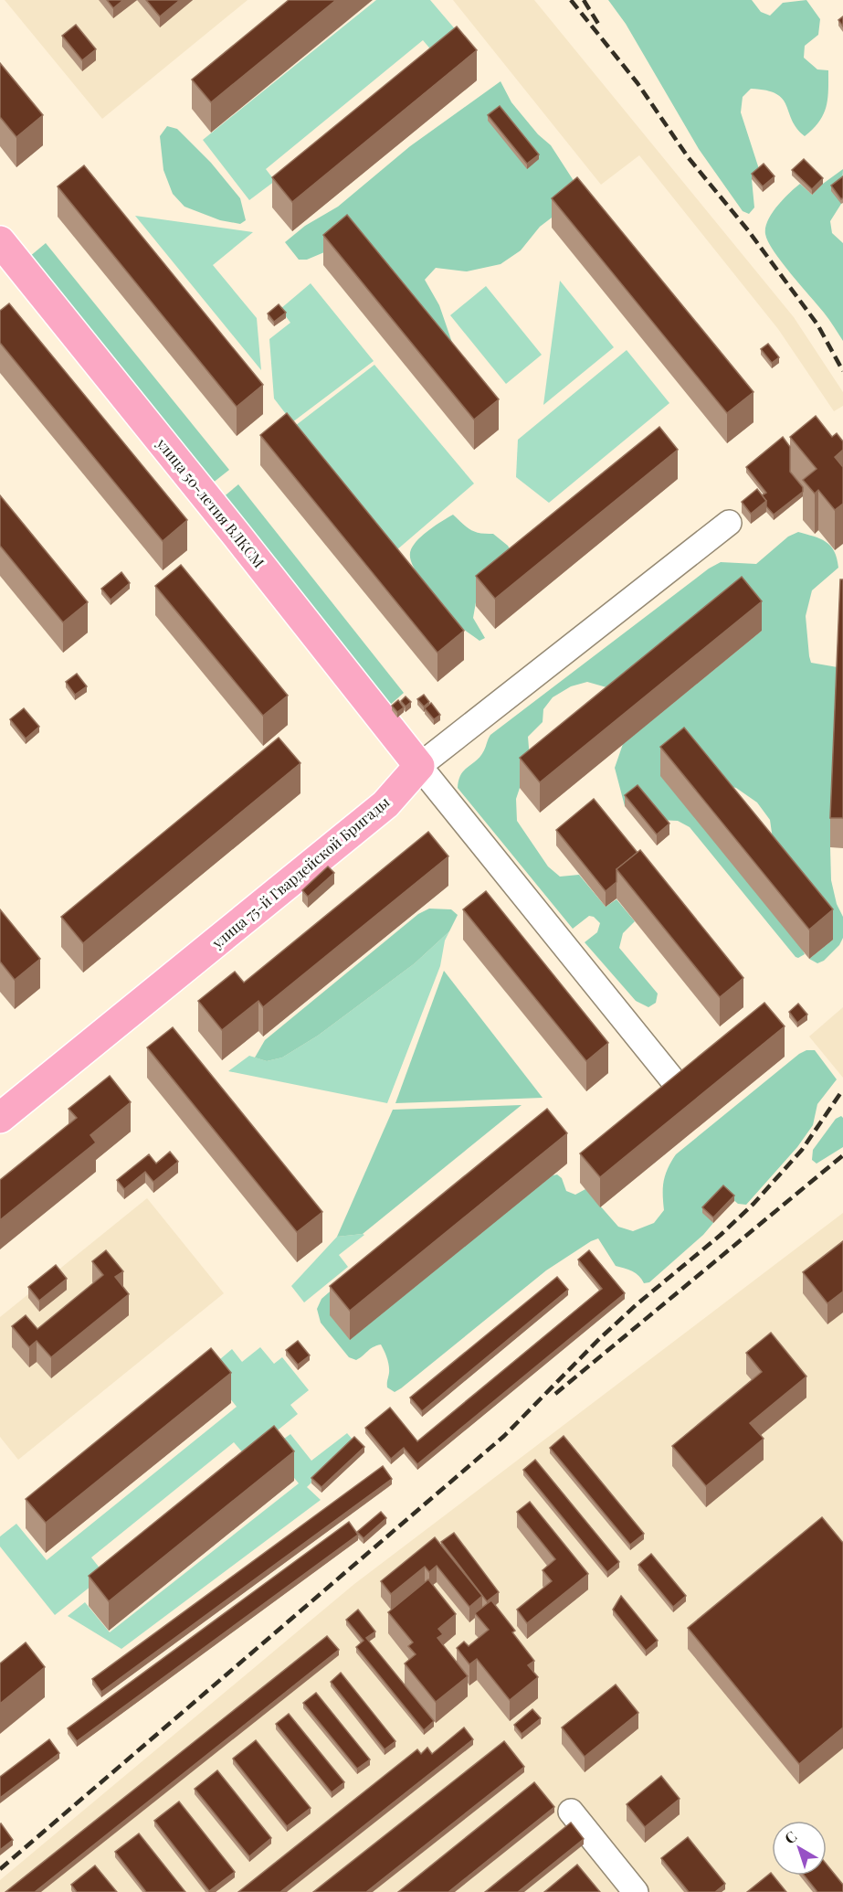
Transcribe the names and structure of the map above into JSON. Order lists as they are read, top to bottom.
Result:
{
  "streets": {
    "main road": ["улица 50-летия ВЛКСМ", "улица 75-й Гвардейской Бригады"]
  },
  "crossings": [
    ["улица 50-летия ВЛКСМ", "улица 75-й Гвардейской Бригады"]
  ],
  "north": "top left"
}
